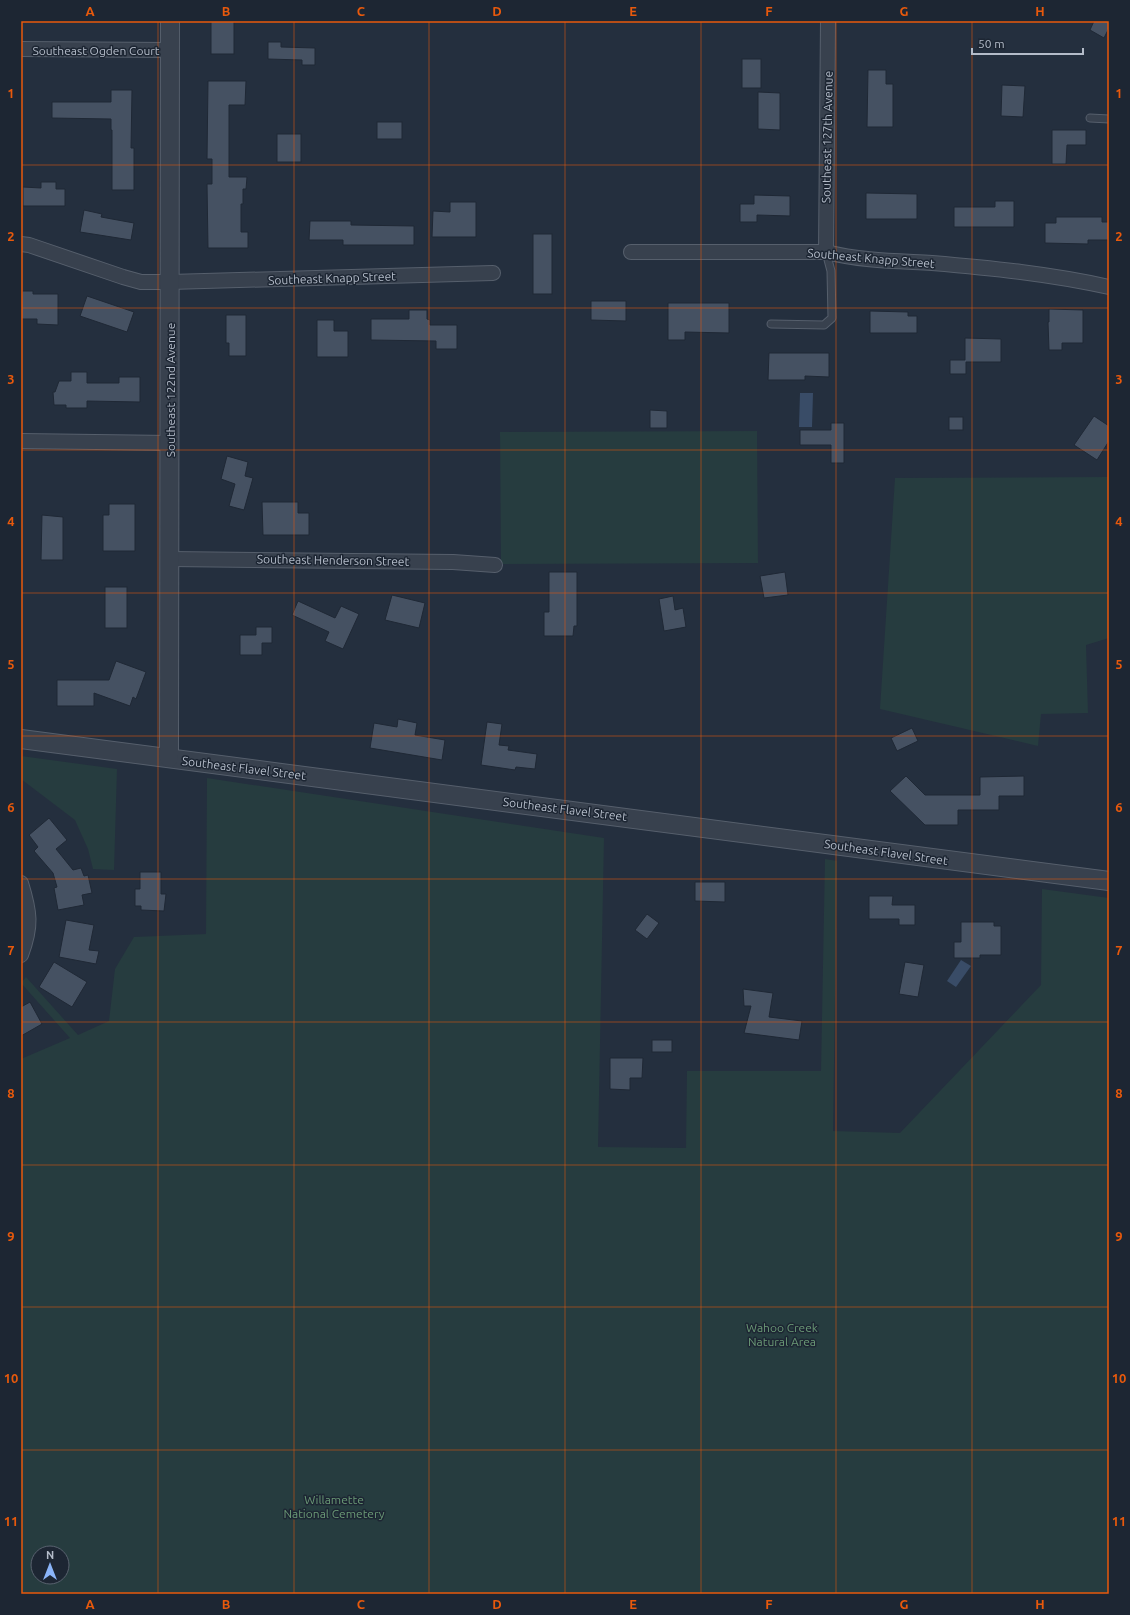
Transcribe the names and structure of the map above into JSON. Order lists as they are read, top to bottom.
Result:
{
  "streets": {
    "street": [
      "Southeast Ogden Court",
      "Southeast 127th Avenue",
      "Southeast Knapp Street",
      "Southeast 122nd Avenue",
      "Southeast Henderson Street",
      "Southeast Flavel Street"
    ]
  },
  "crossings": [
    ["Southeast Ogden Court", "Southeast 122nd Avenue"],
    ["Southeast 127th Avenue", "Southeast Knapp Street"],
    ["Southeast Knapp Street", "Southeast 122nd Avenue"],
    ["Southeast 122nd Avenue", "Southeast Henderson Street"],
    ["Southeast 122nd Avenue", "Southeast Flavel Street"]
  ],
  "parks": ["Wahoo Creek Natural Area", "Willamette National Cemetery"],
  "scale_bar": "50 m",
  "north": "top",
  "grid": {
    "columns": [
      "A",
      "B",
      "C",
      "D",
      "E",
      "F",
      "G",
      "H"
    ],
    "rows": [
      "1",
      "2",
      "3",
      "4",
      "5",
      "6",
      "7",
      "8",
      "9",
      "10",
      "11"
    ]
  }
}
